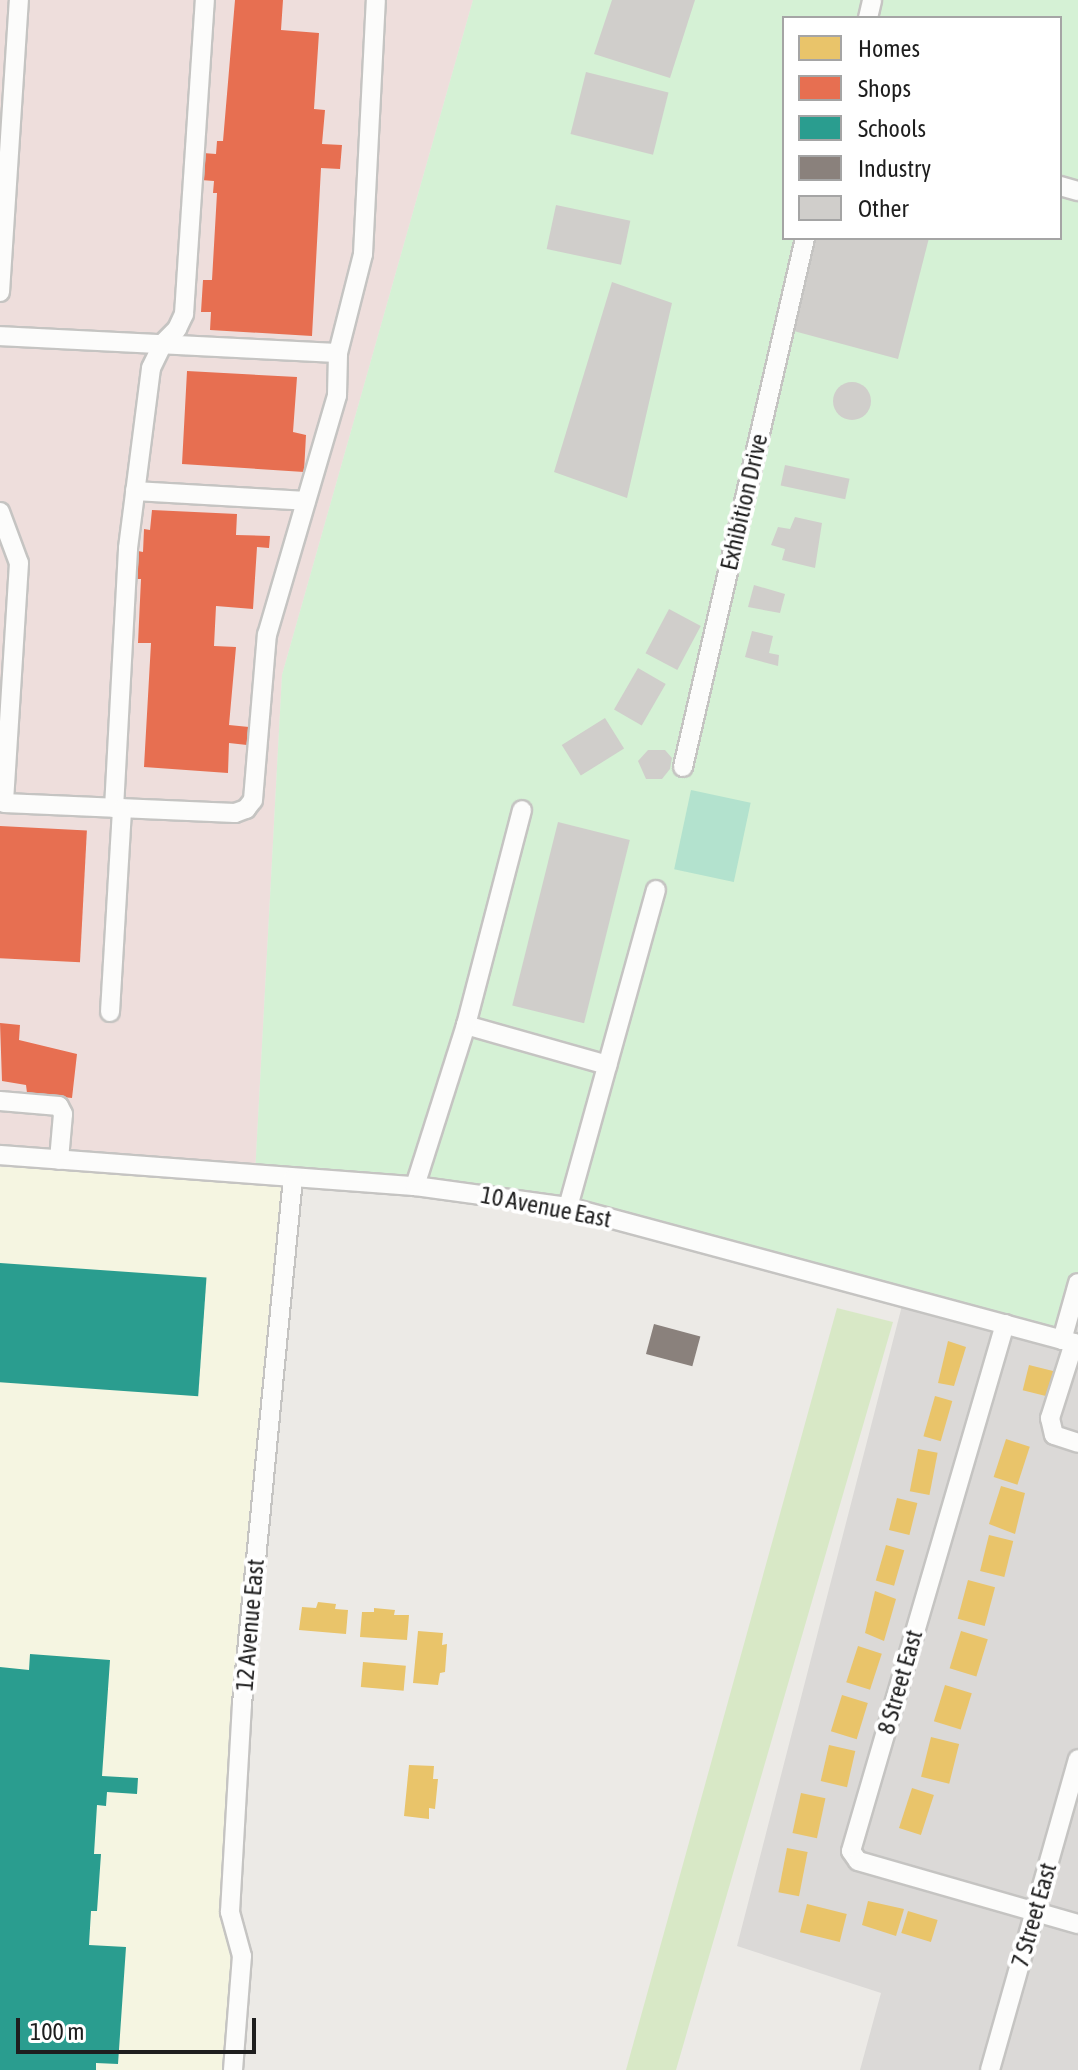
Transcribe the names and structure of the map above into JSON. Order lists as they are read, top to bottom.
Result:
{
  "streets": {
    "street": [
      "Exhibition Drive",
      "10 Avenue East",
      "12 Avenue East",
      "8 Street East",
      "7 Street East"
    ]
  },
  "crossings": [
    ["10 Avenue East", "12 Avenue East"],
    ["10 Avenue East", "8 Street East"],
    ["8 Street East", "7 Street East"]
  ],
  "legend": [
    "Homes",
    "Shops",
    "Schools",
    "Industry",
    "Other"
  ],
  "scale_bar": "100 m"
}
